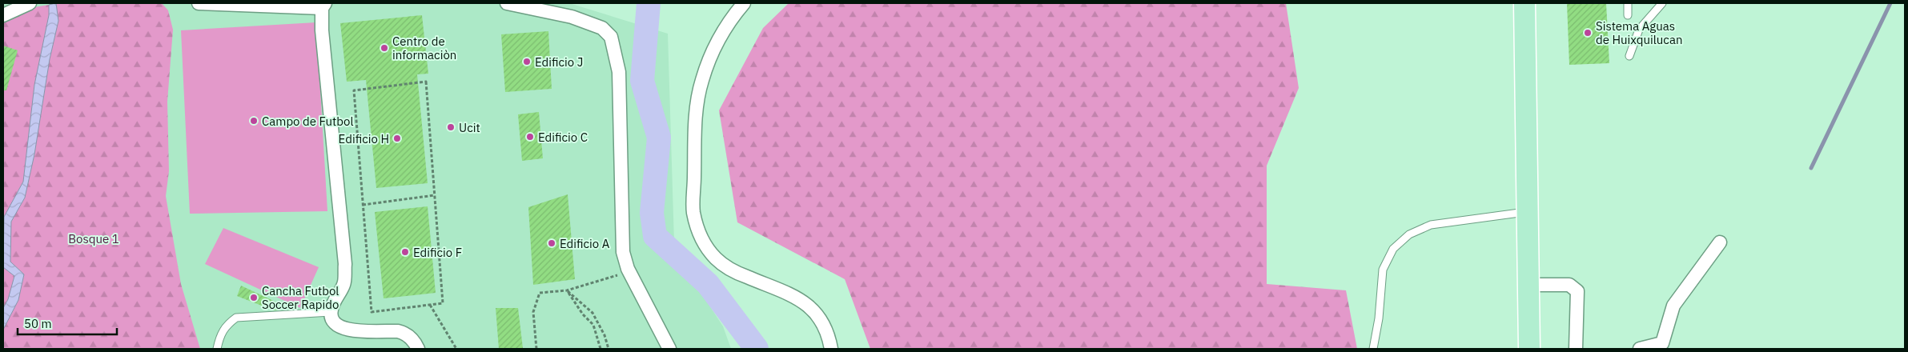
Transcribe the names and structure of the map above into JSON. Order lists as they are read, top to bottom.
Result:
{
  "parks": ["Bosque 1"],
  "places": [
    "Sistema Aguas de Huixquilucan",
    "Centro de informaciòn",
    "Edificio J",
    "Campo de Futbol",
    "Ucit",
    "Edificio C",
    "Edificio H",
    "Edificio A",
    "Edificio F",
    "Cancha Futbol Soccer Rapido"
  ],
  "scale_bar": "50 m"
}
